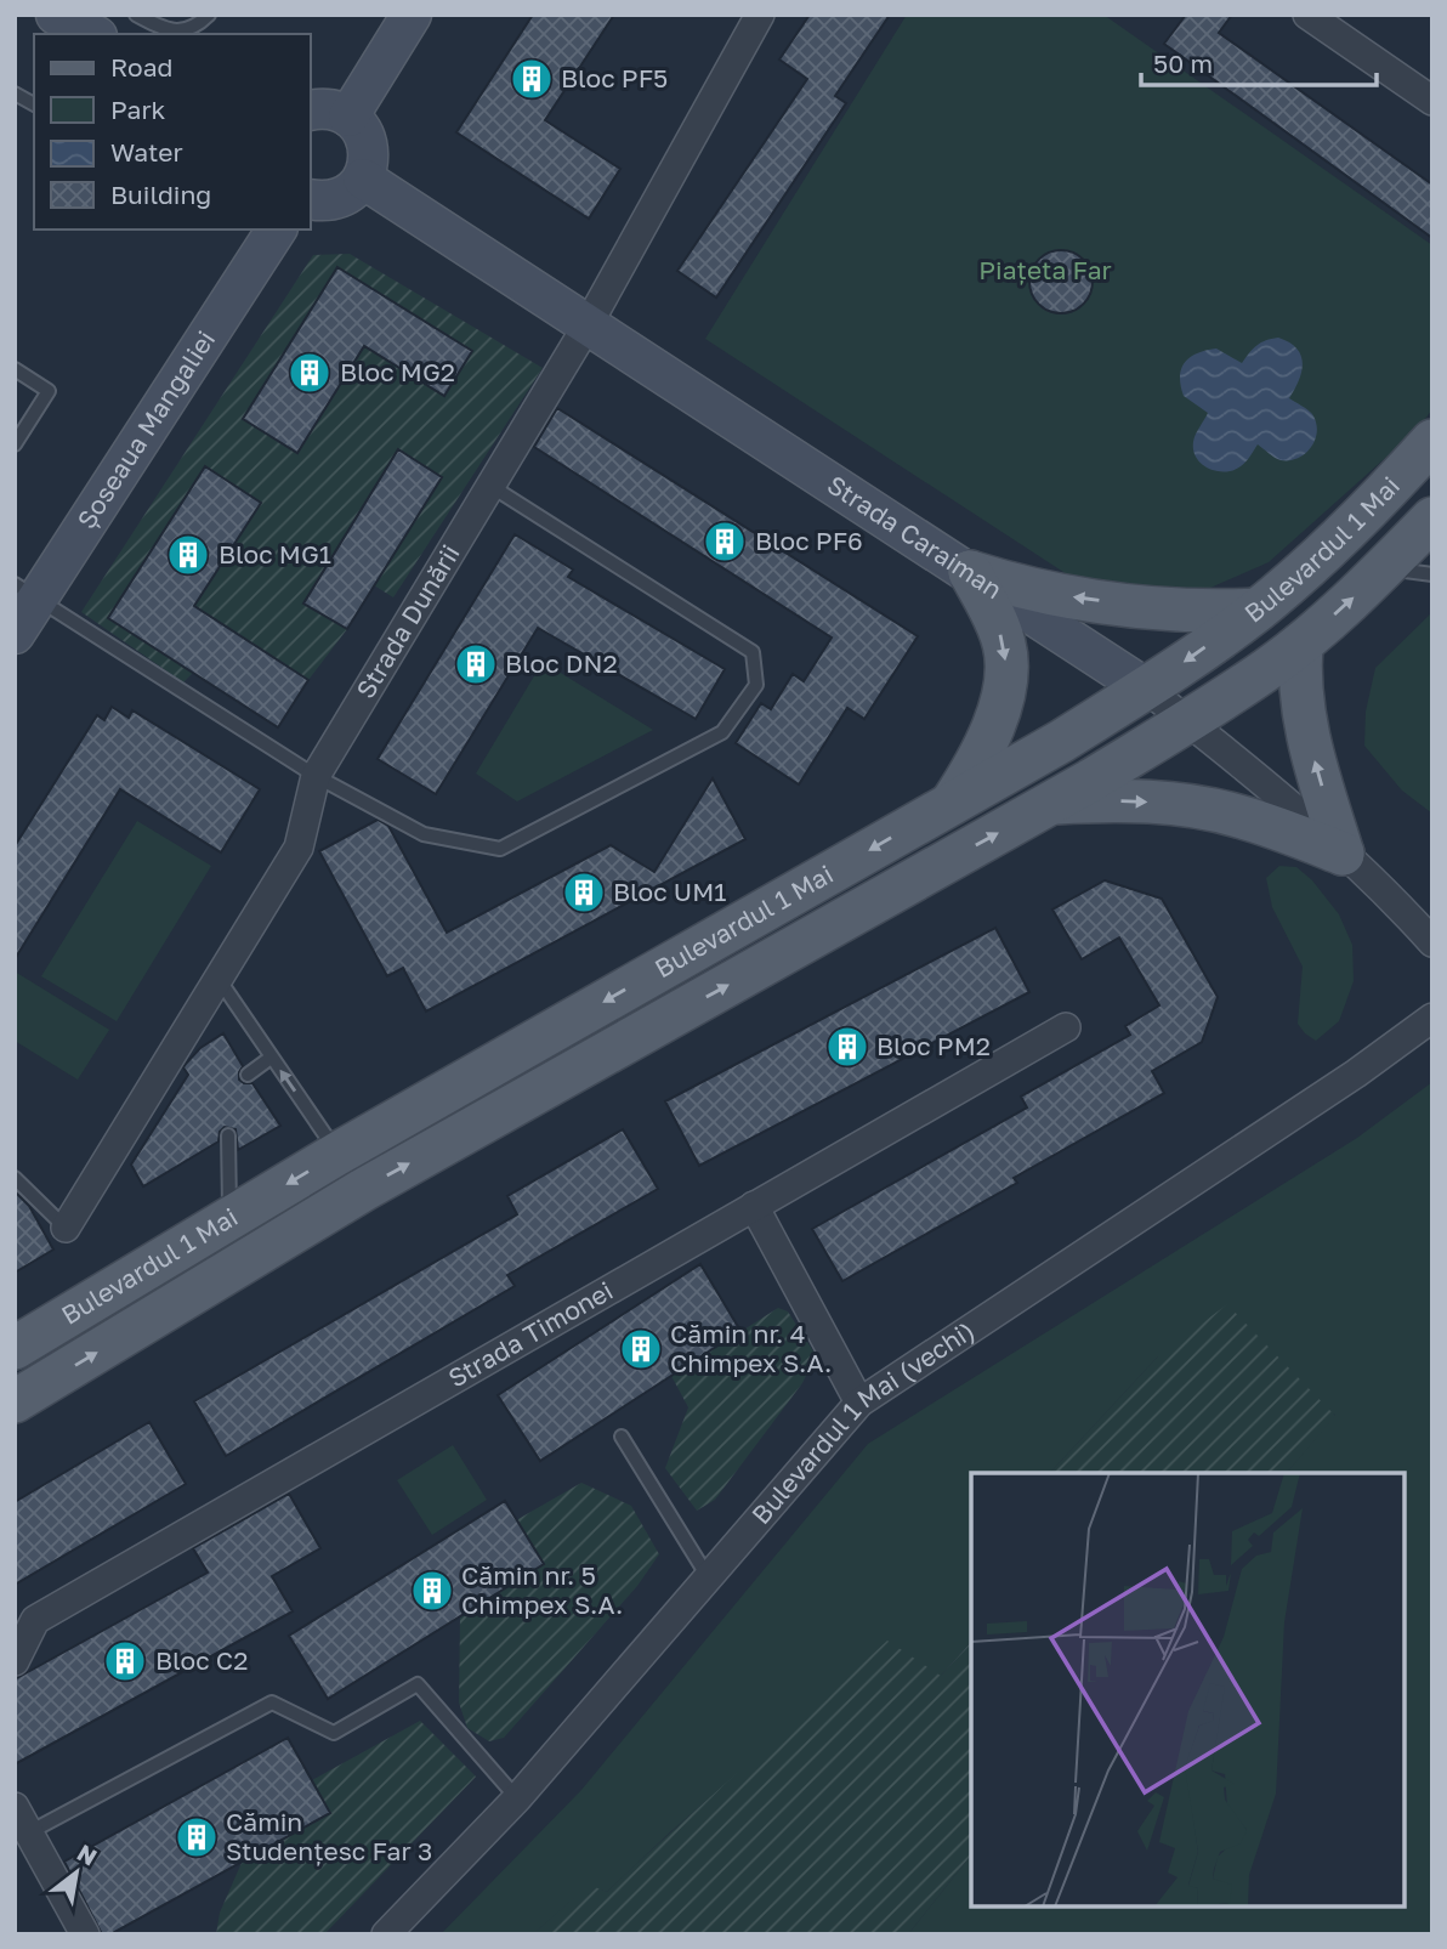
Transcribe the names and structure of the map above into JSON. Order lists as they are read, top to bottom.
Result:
{
  "streets": {
    "main road": ["Bulevardul 1 Mai"],
    "street": [
      "Șoseaua Mangaliei",
      "Strada Caraiman",
      "Strada Dunării",
      "Strada Timonei",
      "Bulevardul 1 Mai (vechi)"
    ]
  },
  "crossings": [
    ["Strada Caraiman", "Bulevardul 1 Mai"],
    ["Strada Caraiman", "Strada Dunării"]
  ],
  "parks": ["Piațeta Far"],
  "places": {
    "building": [
      "Bloc PF5",
      "Bloc MG2",
      "Bloc PF6",
      "Bloc MG1",
      "Bloc DN2",
      "Bloc UM1",
      "Bloc PM2",
      "Cămin nr. 4 Chimpex S.A.",
      "Cămin nr. 5 Chimpex S.A.",
      "Bloc C2",
      "Cămin Studențesc Far 3"
    ]
  },
  "legend": [
    "Road",
    "Park",
    "Water",
    "Building"
  ],
  "scale_bar": "50 m",
  "north": "top right"
}
